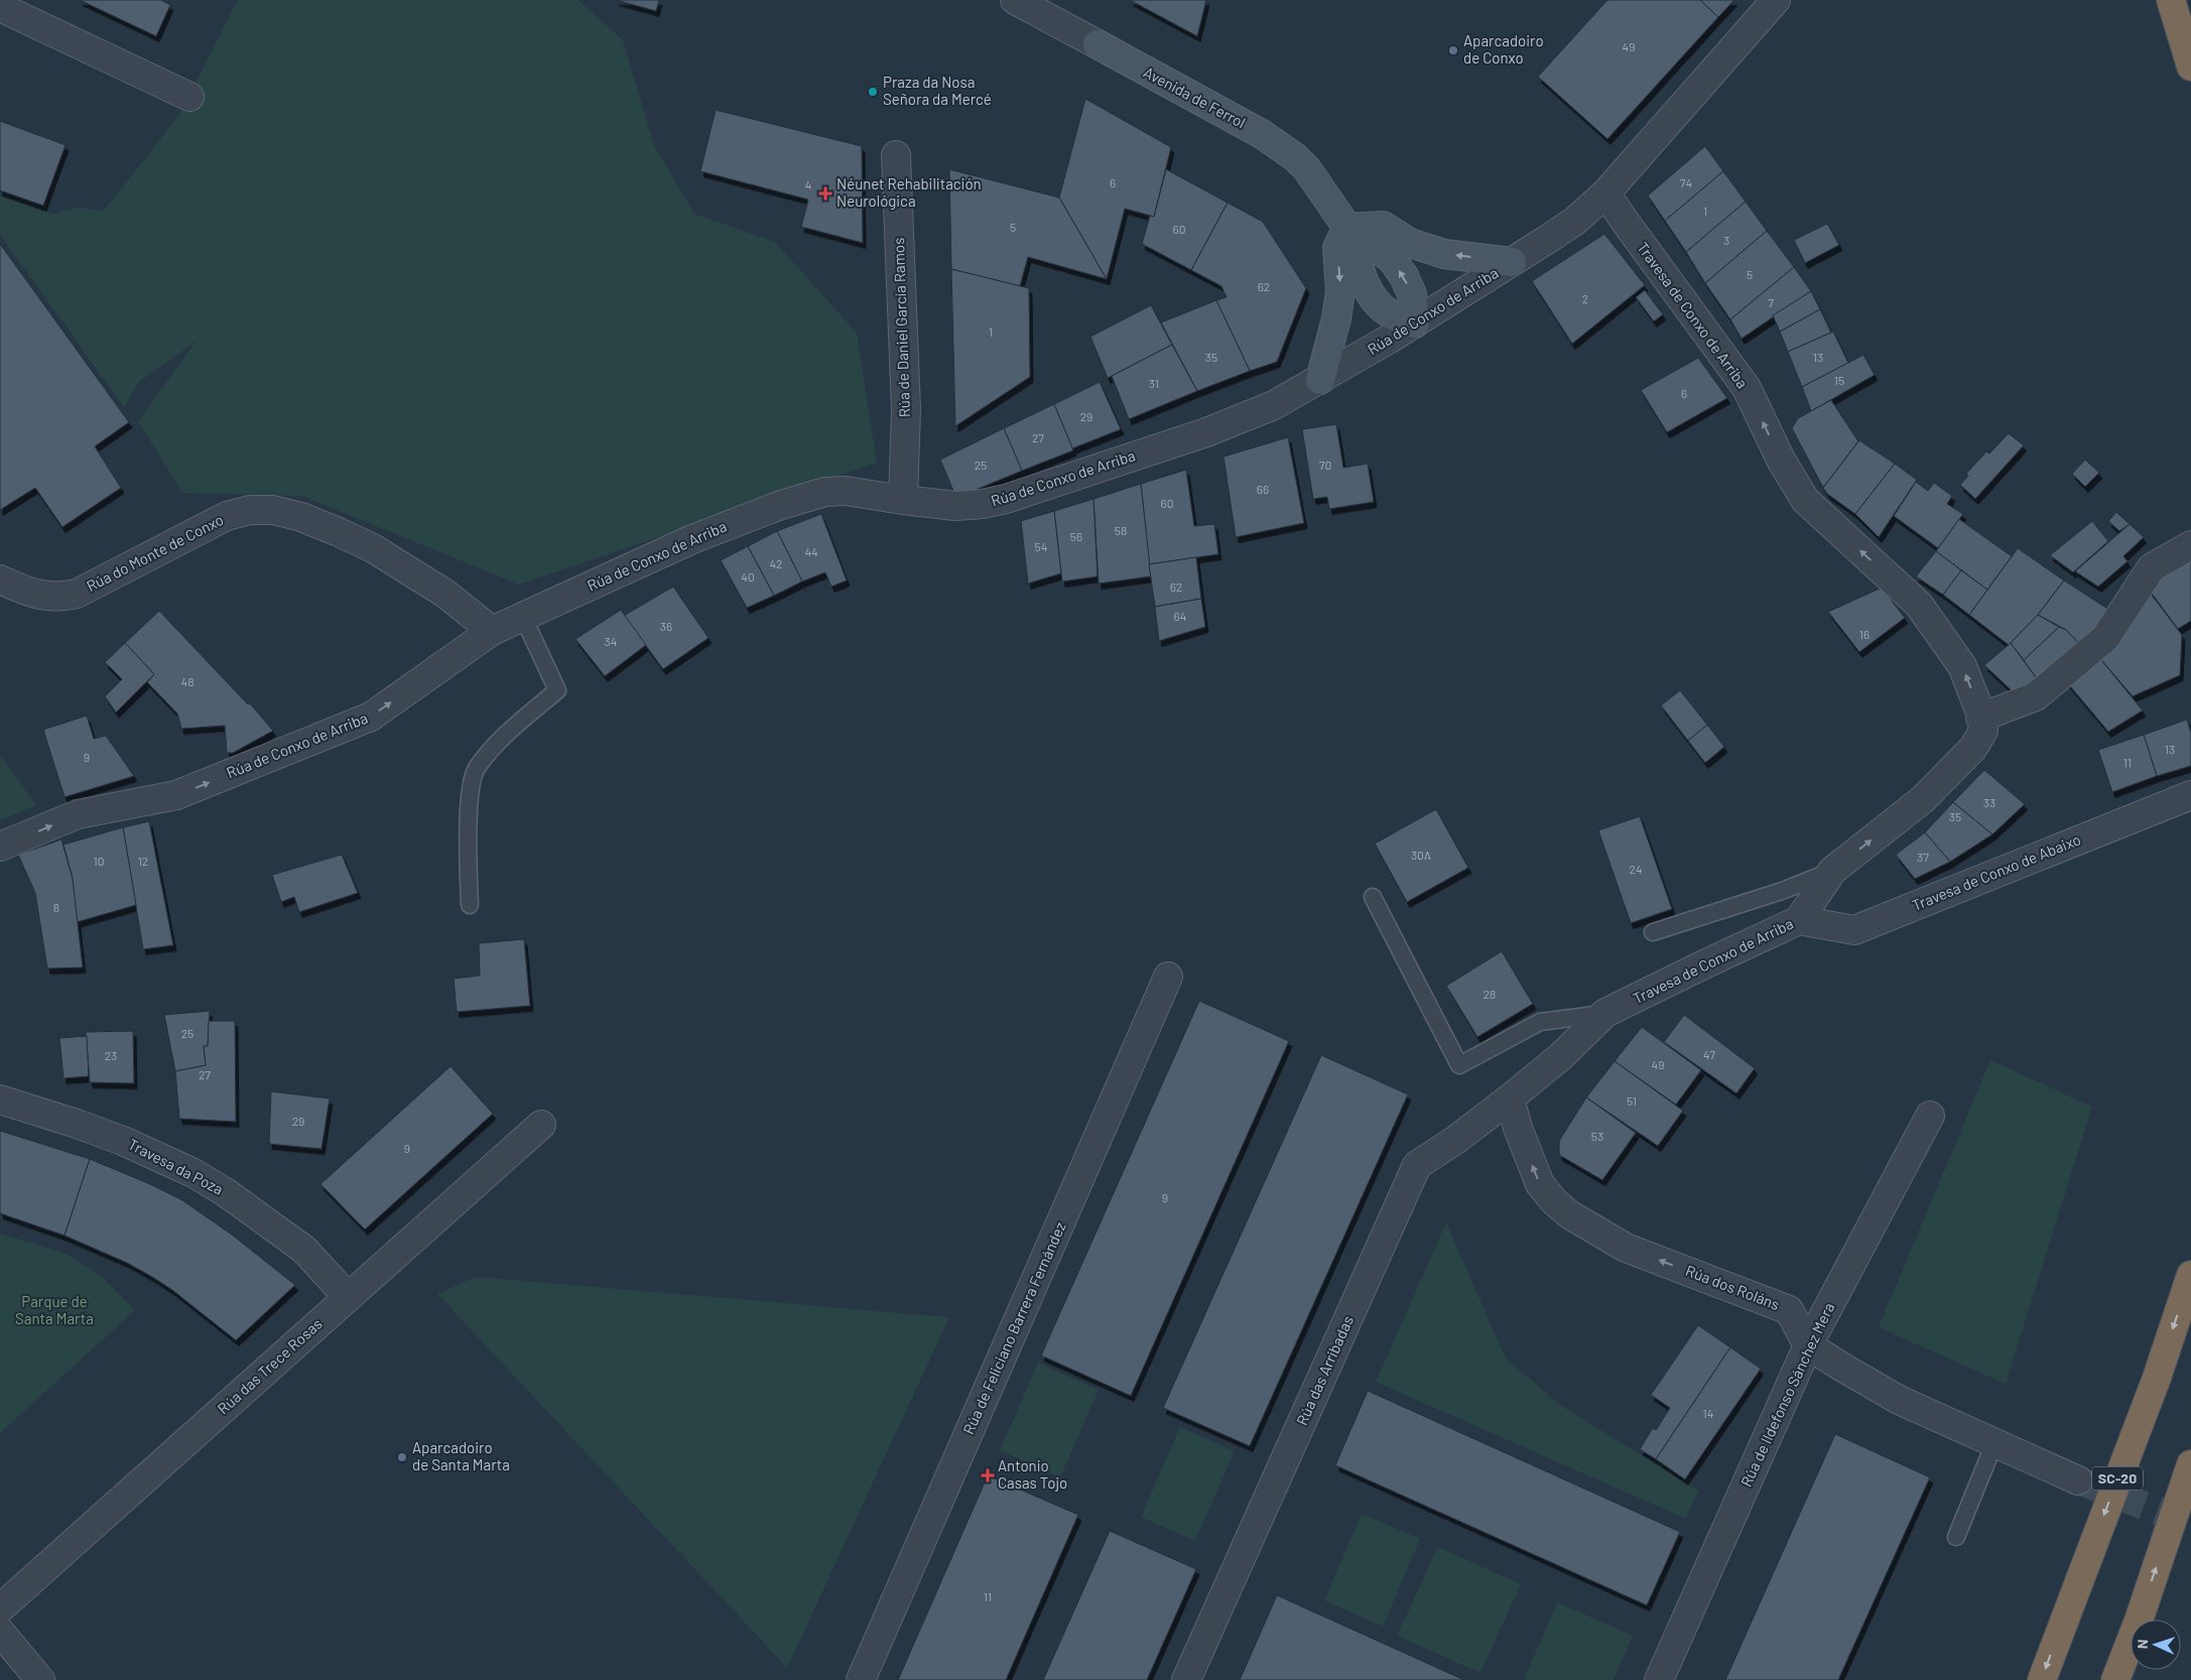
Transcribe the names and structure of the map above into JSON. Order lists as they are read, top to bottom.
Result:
{
  "streets": {
    "highway": ["SC-20"],
    "street": [
      "Avenida de Ferrol",
      "Rúa de Conxo de Arriba",
      "Travesa de Conxo de Arriba",
      "Rúa de Daniel García Ramos",
      "Rúa do Monte de Conxo",
      "Travesa de Conxo de Abaixo",
      "Travesa da Poza",
      "Rúa dos Roláns",
      "Rúa de Feliciano Barrera Fernández",
      "Rúa das Trece Rosas",
      "Rúa das Arribadas",
      "Rúa de Ildefonso Sánchez Mera"
    ]
  },
  "crossings": [
    ["Rúa de Conxo de Arriba", "Travesa de Conxo de Arriba"],
    ["Rúa de Conxo de Arriba", "Rúa de Daniel García Ramos"],
    ["Rúa de Conxo de Arriba", "Rúa do Monte de Conxo"],
    ["Travesa de Conxo de Arriba", "Travesa de Conxo de Abaixo"],
    ["Travesa de Conxo de Arriba", "Rúa dos Roláns"],
    ["Travesa de Conxo de Arriba", "Rúa das Arribadas"],
    ["Travesa da Poza", "Rúa das Trece Rosas"],
    ["Rúa dos Roláns", "Rúa das Arribadas"],
    ["Rúa dos Roláns", "Rúa de Ildefonso Sánchez Mera"]
  ],
  "one_way": ["Travesa de Conxo de Arriba", "Rúa dos Roláns"],
  "parks": ["Parque de Santa Marta"],
  "places": {
    "other": ["Aparcadoiro de Conxo", "Praza da Nosa Señora da Mercé", "Aparcadoiro de Santa Marta"],
    "health": ["Néunet Rehabilitación Neurológica", "Antonio Casas Tojo"]
  },
  "house_numbers": [
    "49",
    "6",
    "74",
    "4",
    "1",
    "5",
    "60",
    "3",
    "5",
    "62",
    "2",
    "7",
    "1",
    "35",
    "13",
    "15",
    "31",
    "6",
    "29",
    "27",
    "25",
    "70",
    "66",
    "60",
    "58",
    "56",
    "54",
    "44",
    "42",
    "40",
    "62",
    "64",
    "36",
    "16",
    "34",
    "48",
    "13",
    "9",
    "11",
    "33",
    "35",
    "30A",
    "37",
    "10",
    "12",
    "24",
    "8",
    "28",
    "25",
    "47",
    "23",
    "49",
    "27",
    "51",
    "29",
    "53",
    "9",
    "9",
    "14",
    "11"
  ],
  "north": "left"
}
